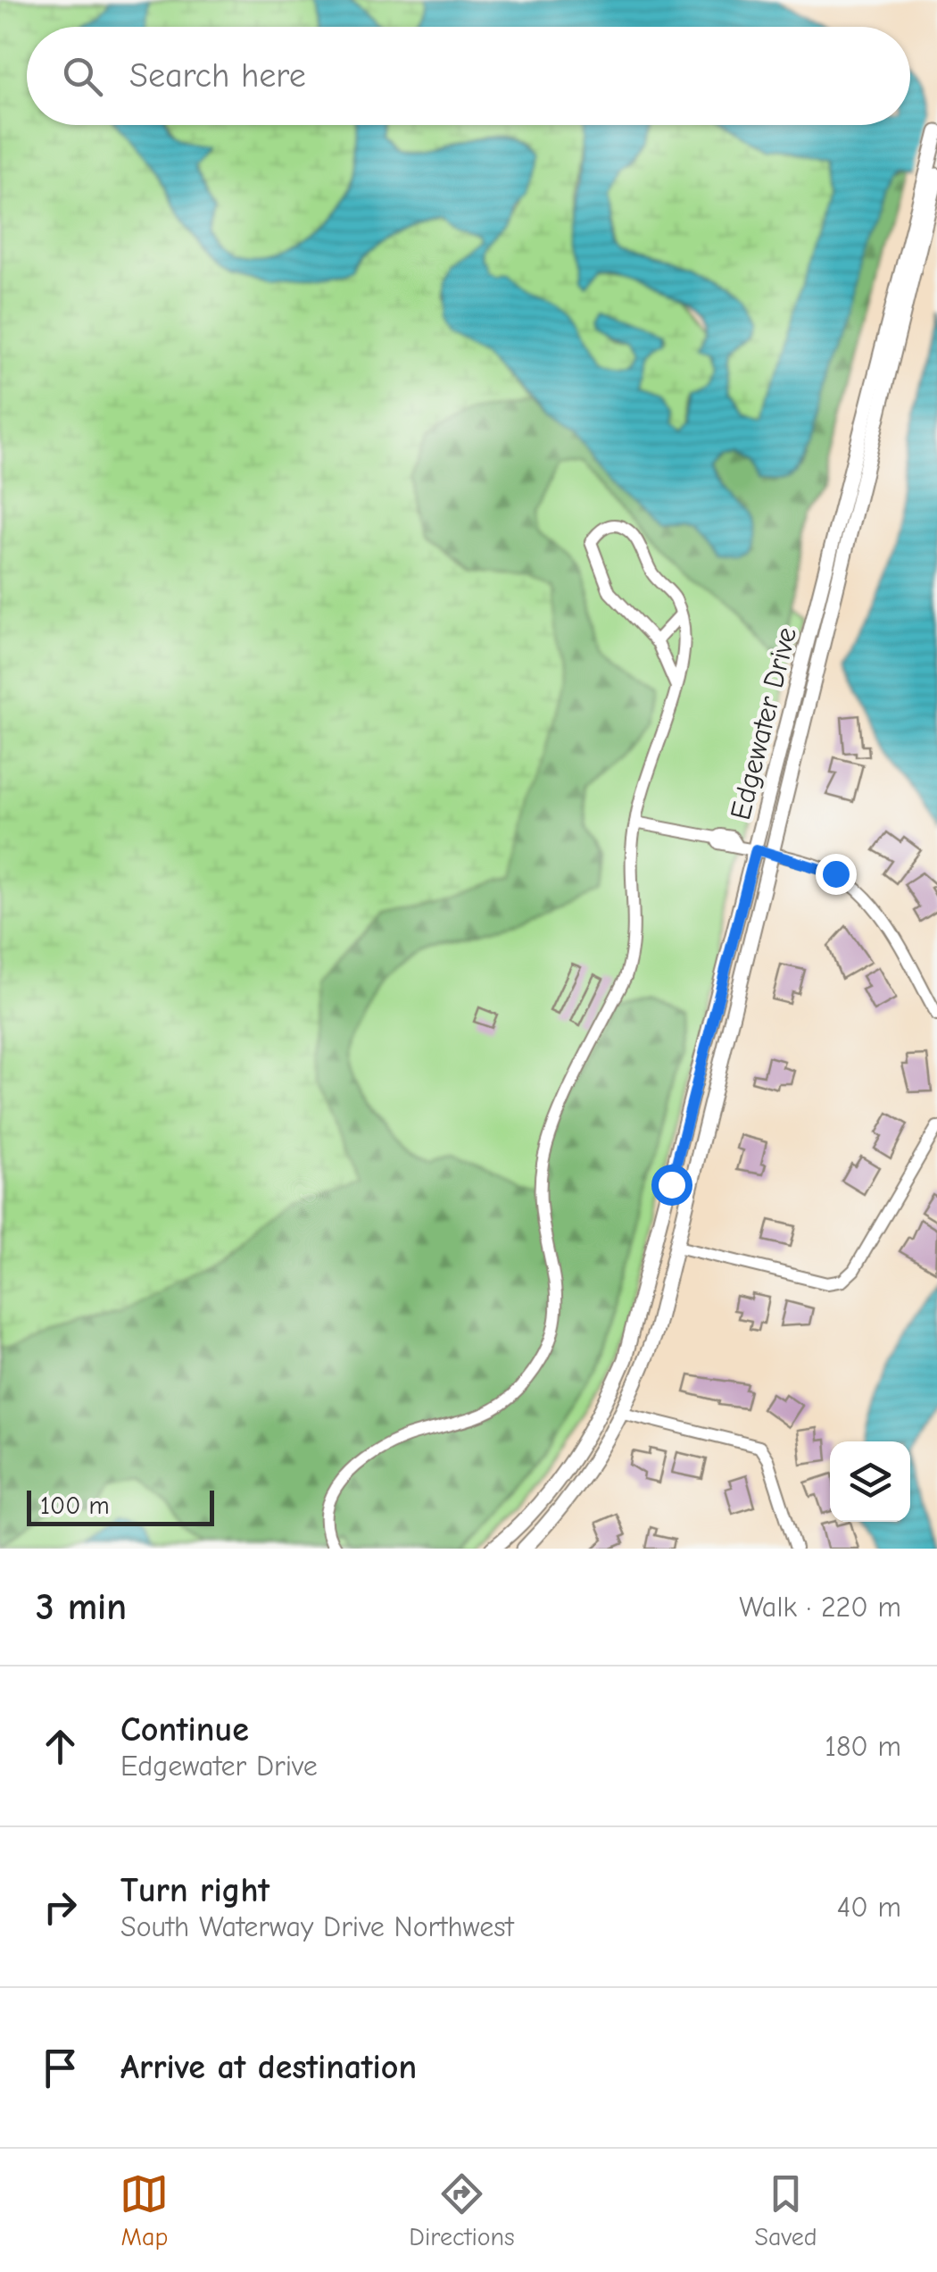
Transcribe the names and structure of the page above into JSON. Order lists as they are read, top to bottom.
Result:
{
  "streets": {
    "street": ["Edgewater Drive"]
  },
  "scale_bar": "100 m",
  "page": {
    "search": "Search here",
    "scale": "100 m",
    "heading": ["3 min", "Walk · 220 m"],
    "list": [
      ["Continue", "Edgewater Drive", "180 m"],
      ["Turn right", "South Waterway Drive Northwest", "40 m"],
      "Arrive at destination"
    ],
    "nav": ["Map", "Directions", "Saved"]
  }
}
